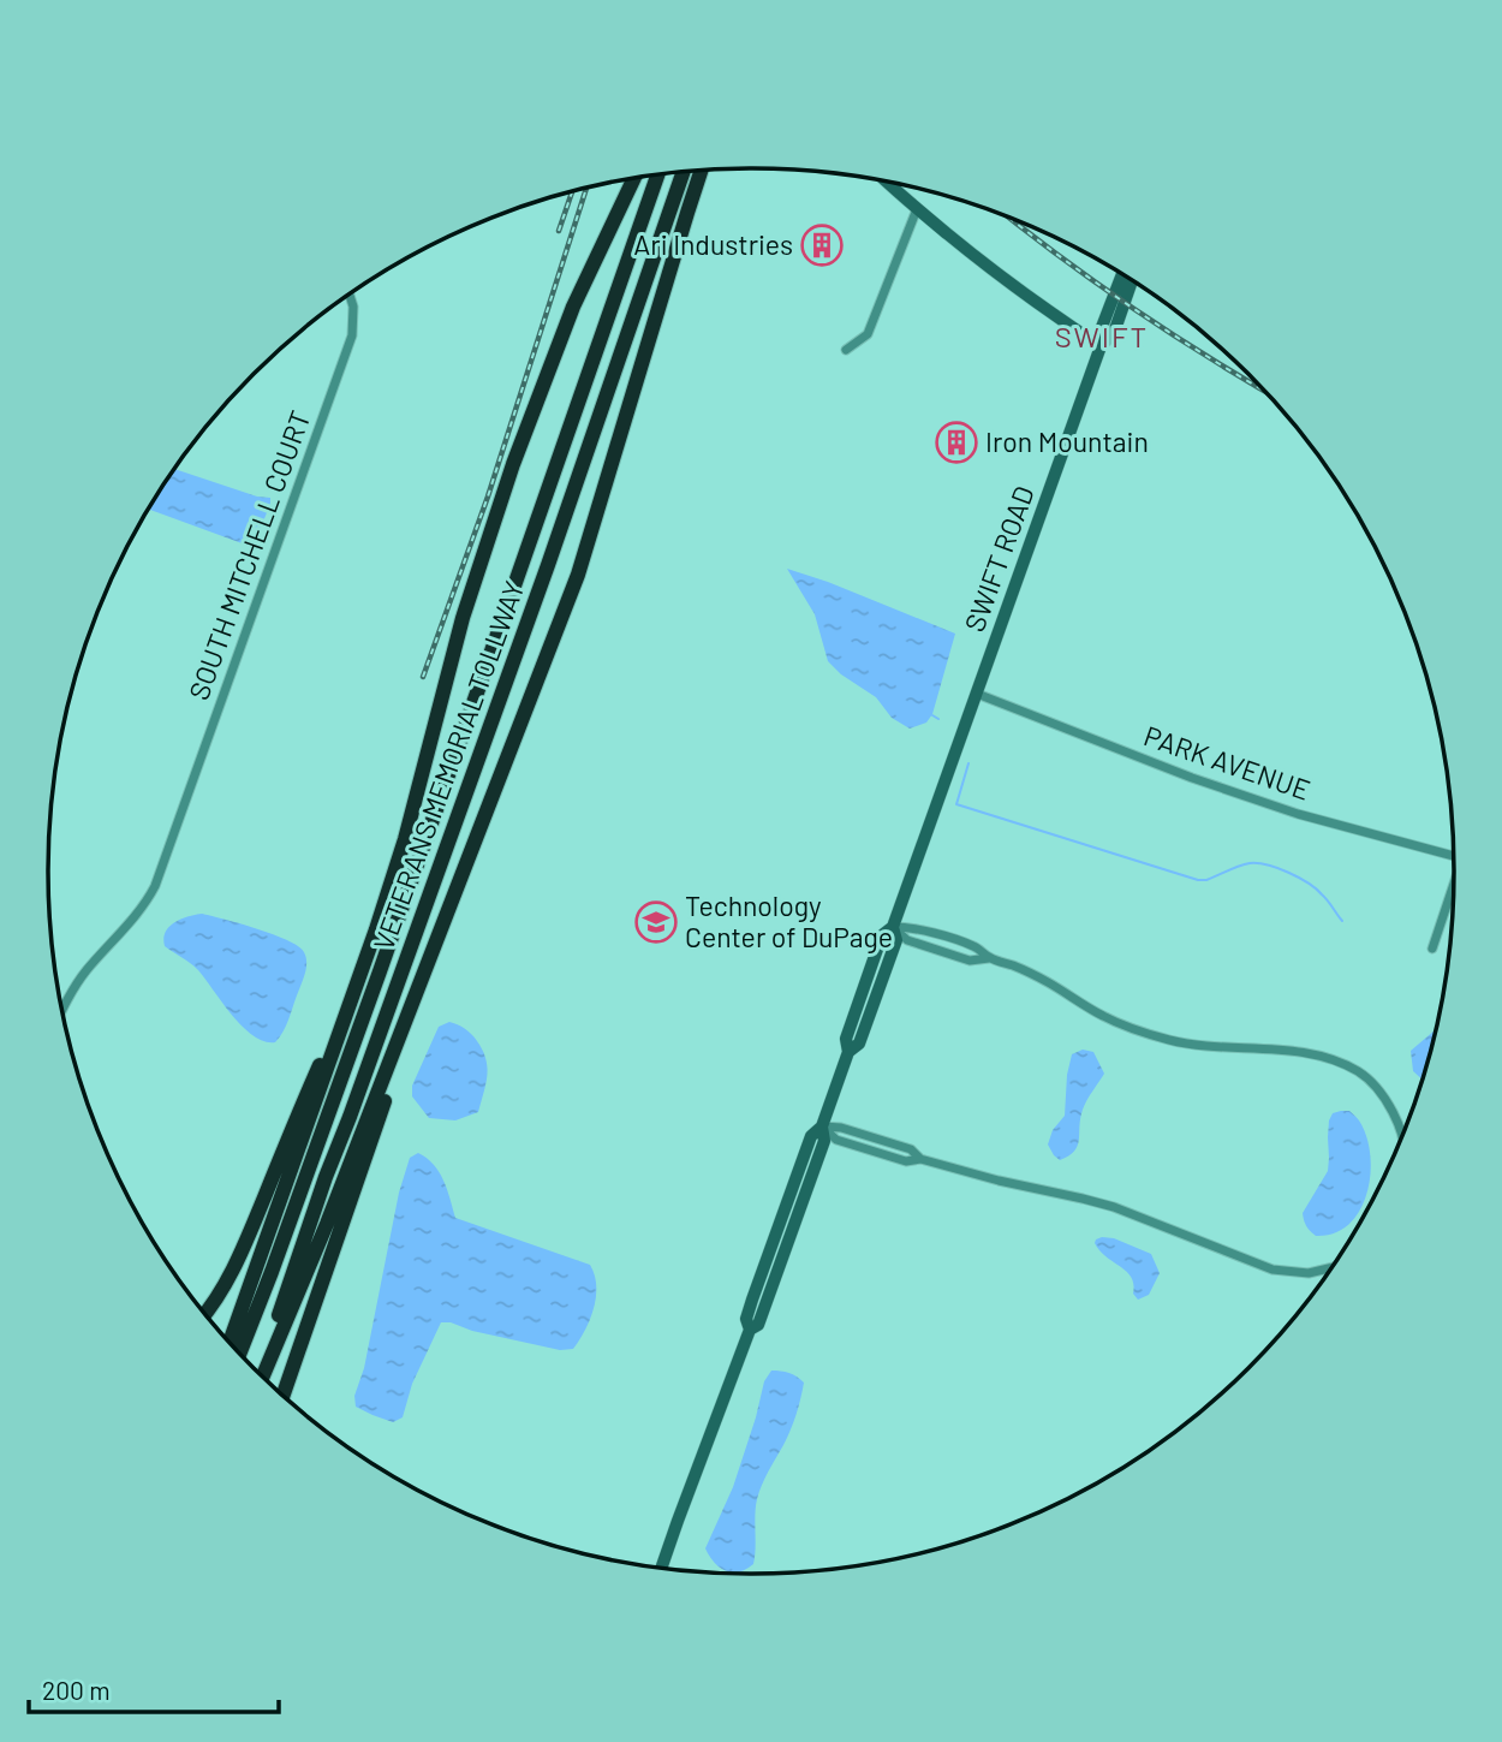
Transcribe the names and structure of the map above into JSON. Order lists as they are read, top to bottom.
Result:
{
  "streets": {
    "highway": ["VETERANS MEMORIAL TOLLWAY"],
    "street": ["SOUTH MITCHELL COURT", "SWIFT ROAD", "PARK AVENUE"]
  },
  "crossings": [
    ["SWIFT ROAD", "PARK AVENUE"]
  ],
  "districts": ["SWIFT"],
  "places": {
    "building": ["Ari Industries", "Iron Mountain"],
    "school or university": ["Technology Center of DuPage"]
  },
  "scale_bar": "200 m"
}
